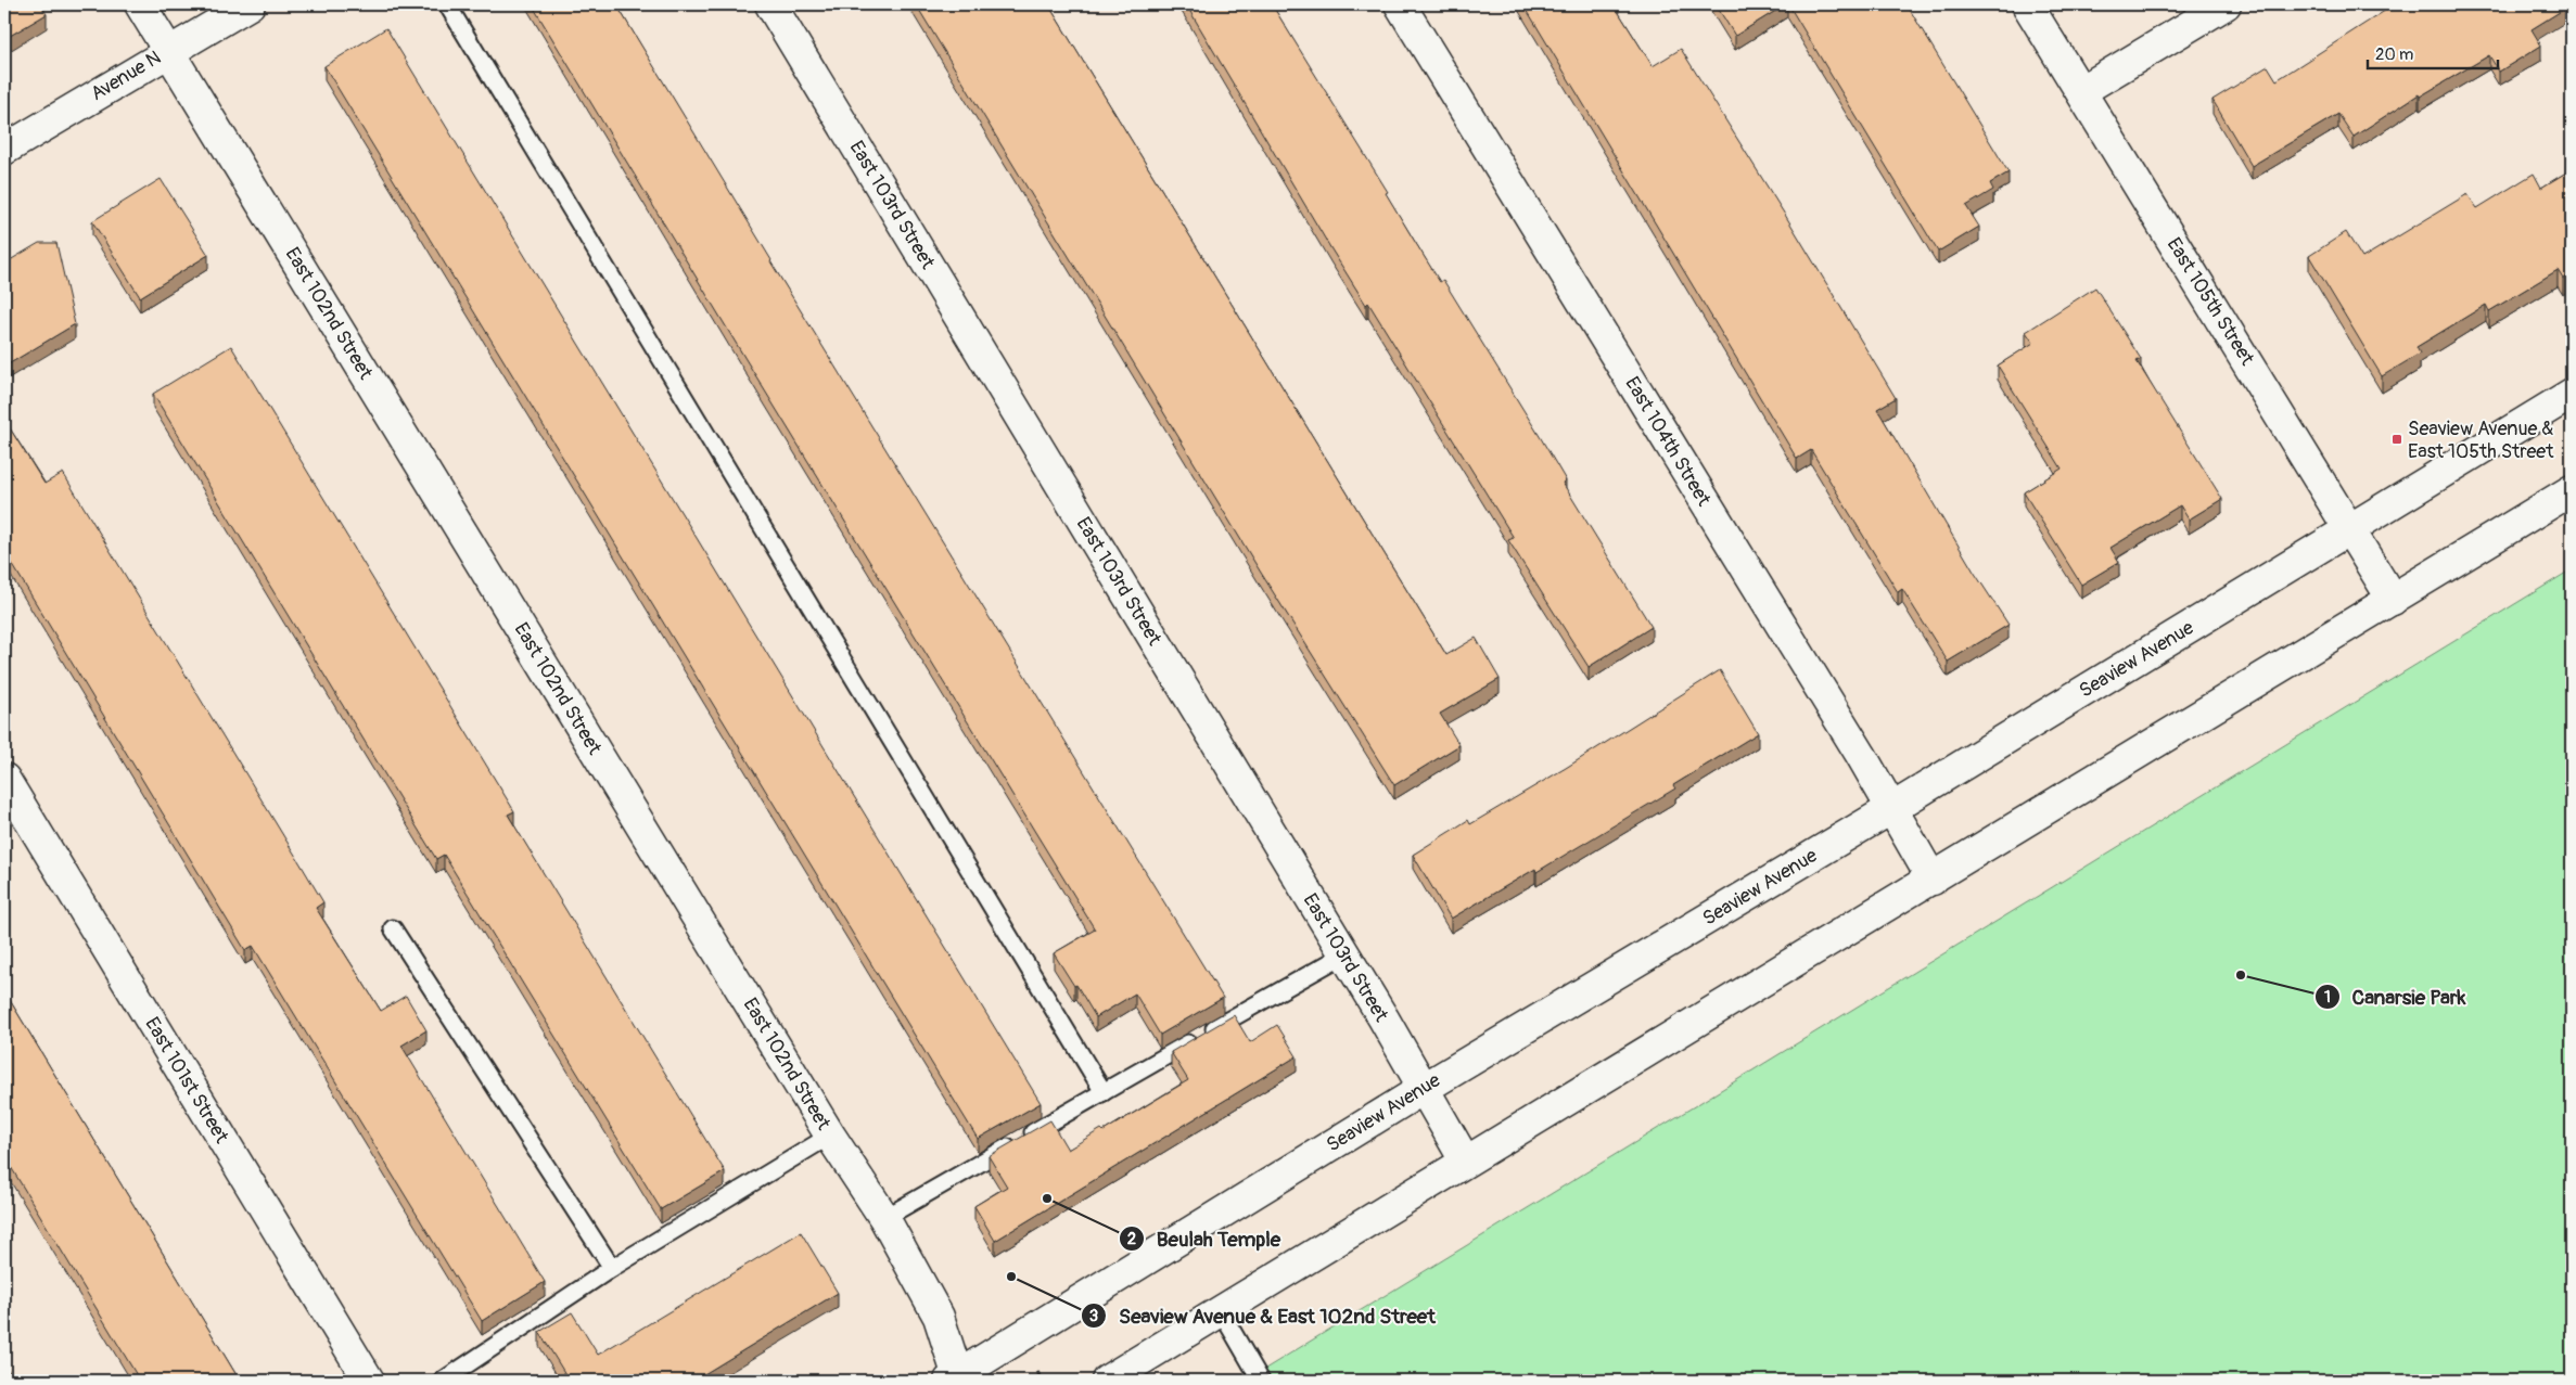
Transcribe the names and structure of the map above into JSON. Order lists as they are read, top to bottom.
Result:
{
  "streets": {
    "street": [
      "Avenue N",
      "East 103rd Street",
      "East 105th Street",
      "East 102nd Street",
      "East 104th Street",
      "Seaview Avenue",
      "East 101st Street"
    ]
  },
  "crossings": [
    ["Avenue N", "East 102nd Street"],
    ["East 103rd Street", "Seaview Avenue"],
    ["East 105th Street", "Seaview Avenue"],
    ["East 102nd Street", "Seaview Avenue"],
    ["East 104th Street", "Seaview Avenue"]
  ],
  "places": {
    "transit": ["Seaview Avenue & East 105th Street"],
    "other": ["Canarsie Park", "Beulah Temple", "Seaview Avenue & East 102nd Street"]
  },
  "scale_bar": "20 m"
}
